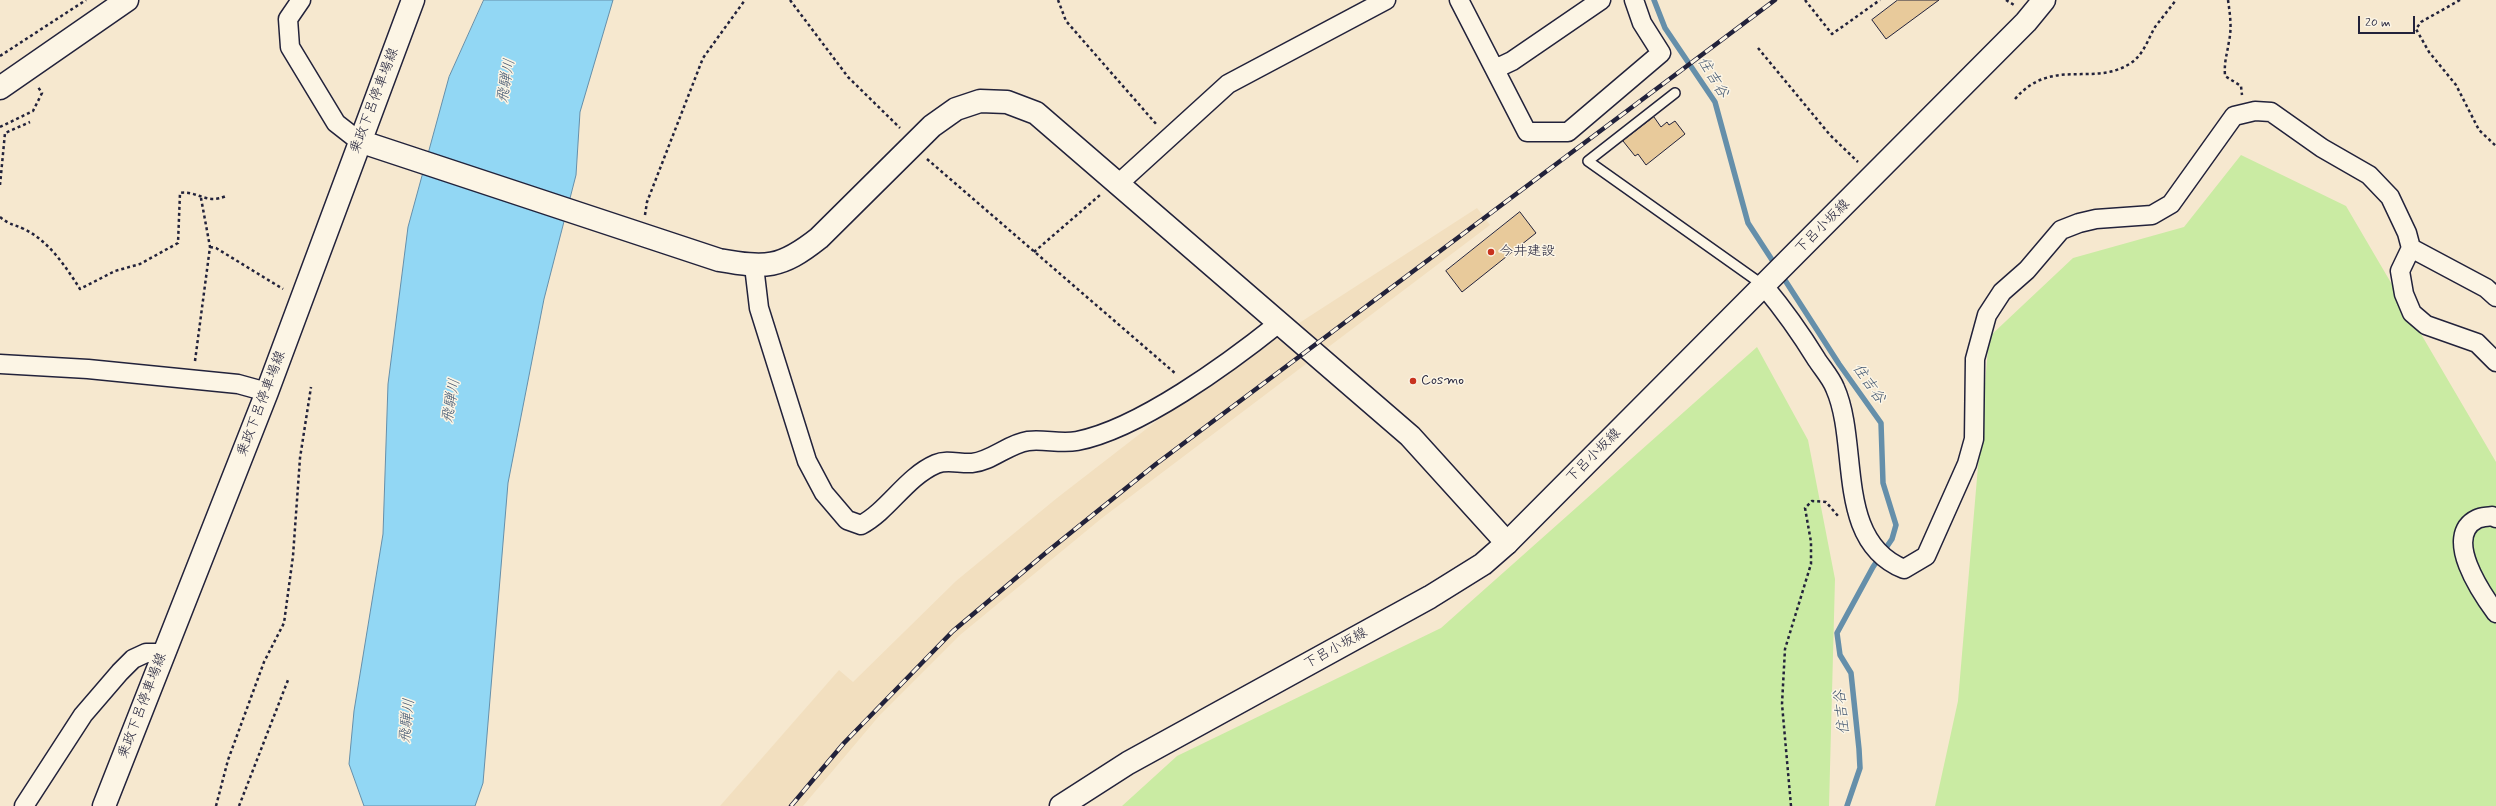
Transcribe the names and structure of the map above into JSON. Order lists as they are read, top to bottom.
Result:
{
  "streets": {
    "main road": ["乗政下呂停車場線", "下呂小坂線"]
  },
  "water": ["住吉谷", "飛騨川"],
  "places": ["今井建設", "Cosmo"],
  "scale_bar": "20 m"
}
